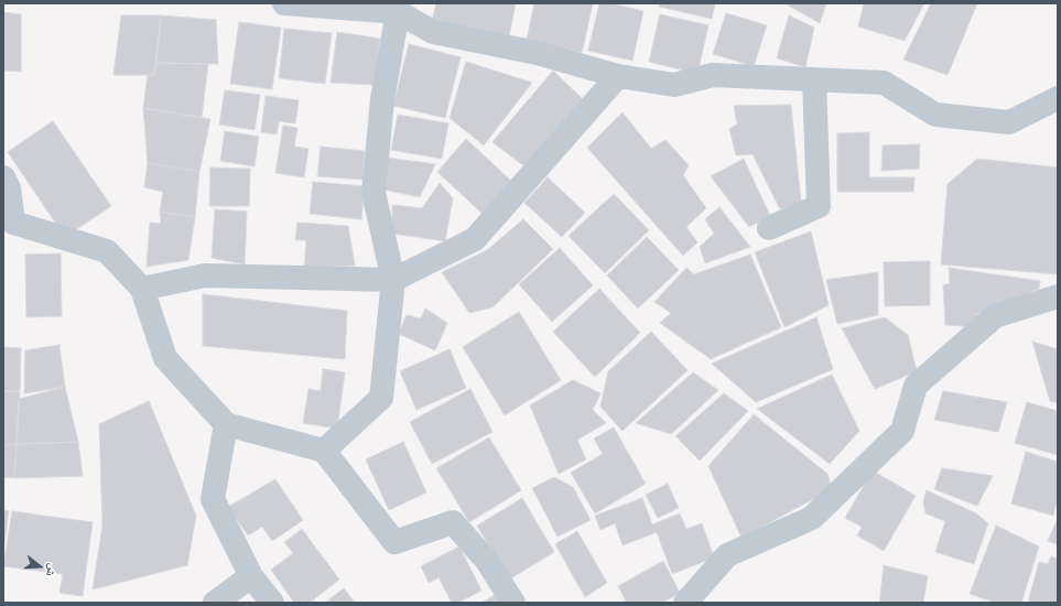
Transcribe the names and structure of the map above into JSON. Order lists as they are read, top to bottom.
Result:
{
  "north": "right"
}
